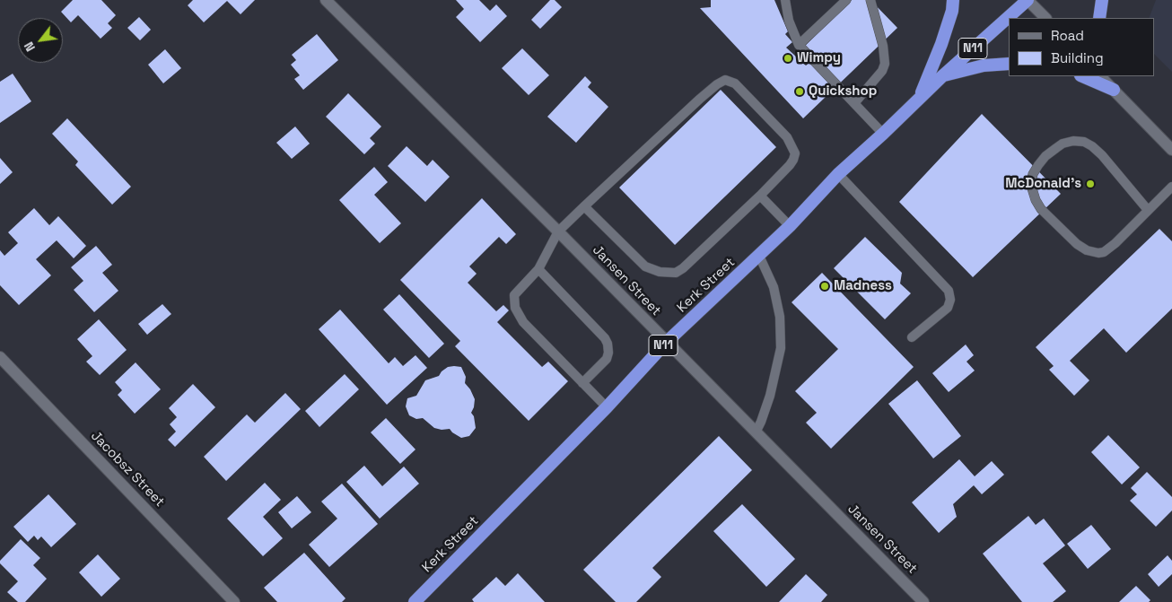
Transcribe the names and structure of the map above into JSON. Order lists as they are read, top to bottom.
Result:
{
  "streets": {
    "highway": ["N11", "Kerk Street"],
    "street": ["Jansen Street", "Jacobsz Street"]
  },
  "crossings": [
    ["Jansen Street", "Kerk Street"]
  ],
  "places": [
    "Wimpy",
    "Quickshop",
    "McDonald's",
    "Madness"
  ],
  "legend": ["Road", "Building"],
  "north": "bottom left"
}
